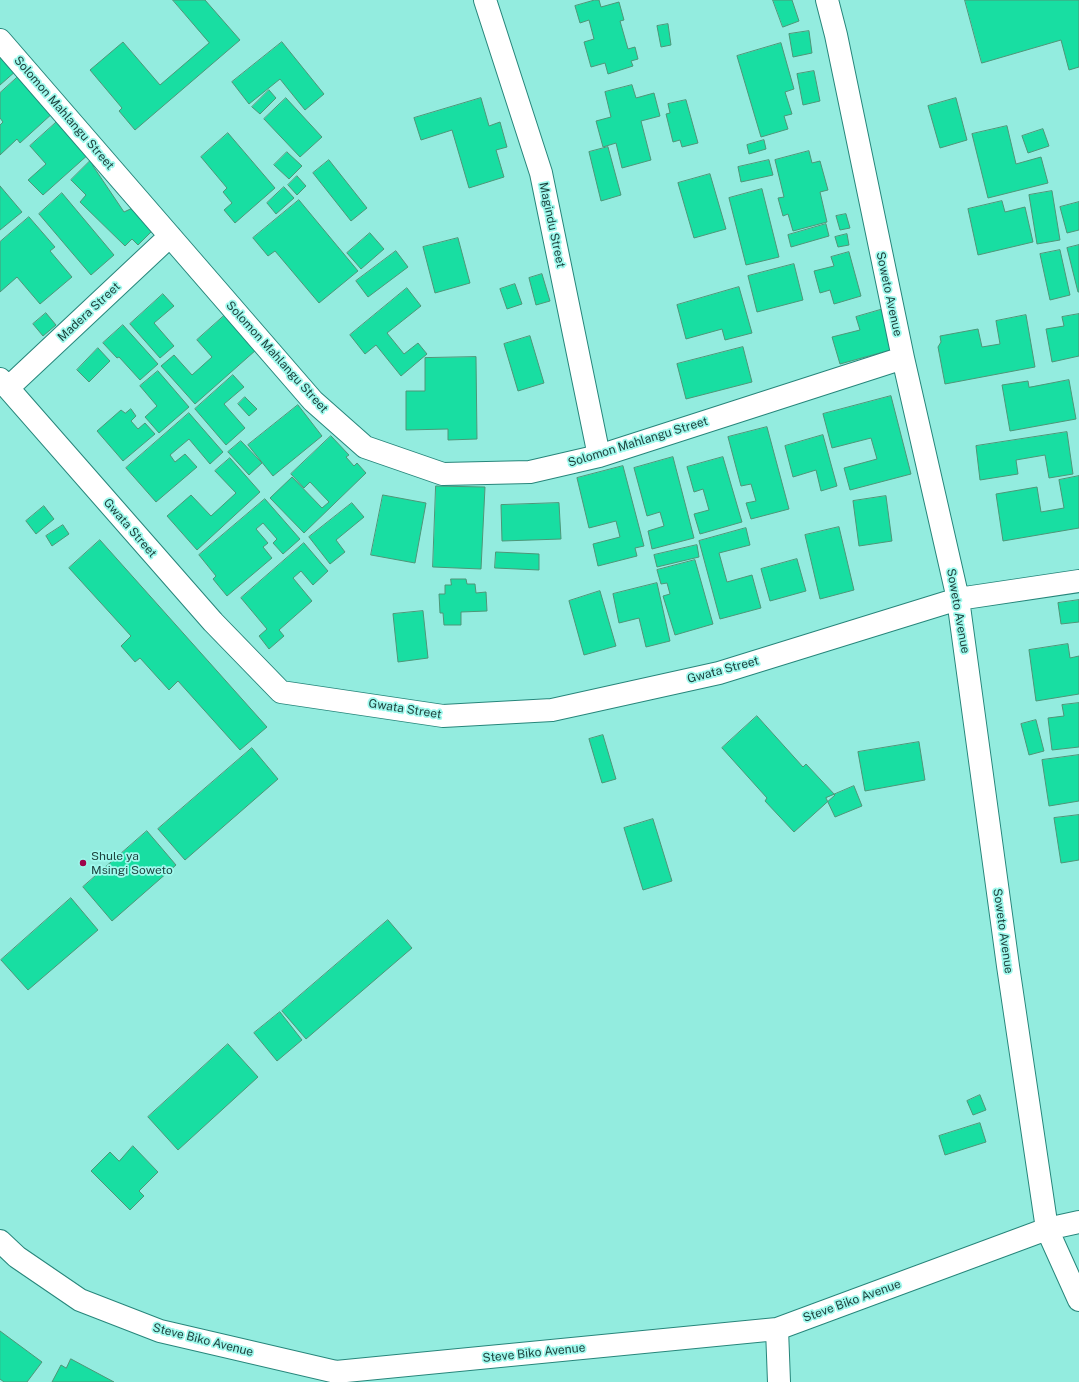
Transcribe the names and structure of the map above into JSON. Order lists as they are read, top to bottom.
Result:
{
  "streets": {
    "street": [
      "Solomon Mahlangu Street",
      "Magindu Street",
      "Soweto Avenue",
      "Madera Street",
      "Gwata Street",
      "Steve Biko Avenue"
    ]
  },
  "crossings": [
    ["Solomon Mahlangu Street", "Magindu Street"],
    ["Solomon Mahlangu Street", "Soweto Avenue"],
    ["Solomon Mahlangu Street", "Madera Street"],
    ["Soweto Avenue", "Gwata Street"],
    ["Soweto Avenue", "Steve Biko Avenue"],
    ["Madera Street", "Gwata Street"]
  ],
  "places": ["Shule ya Msingi Soweto"]
}
